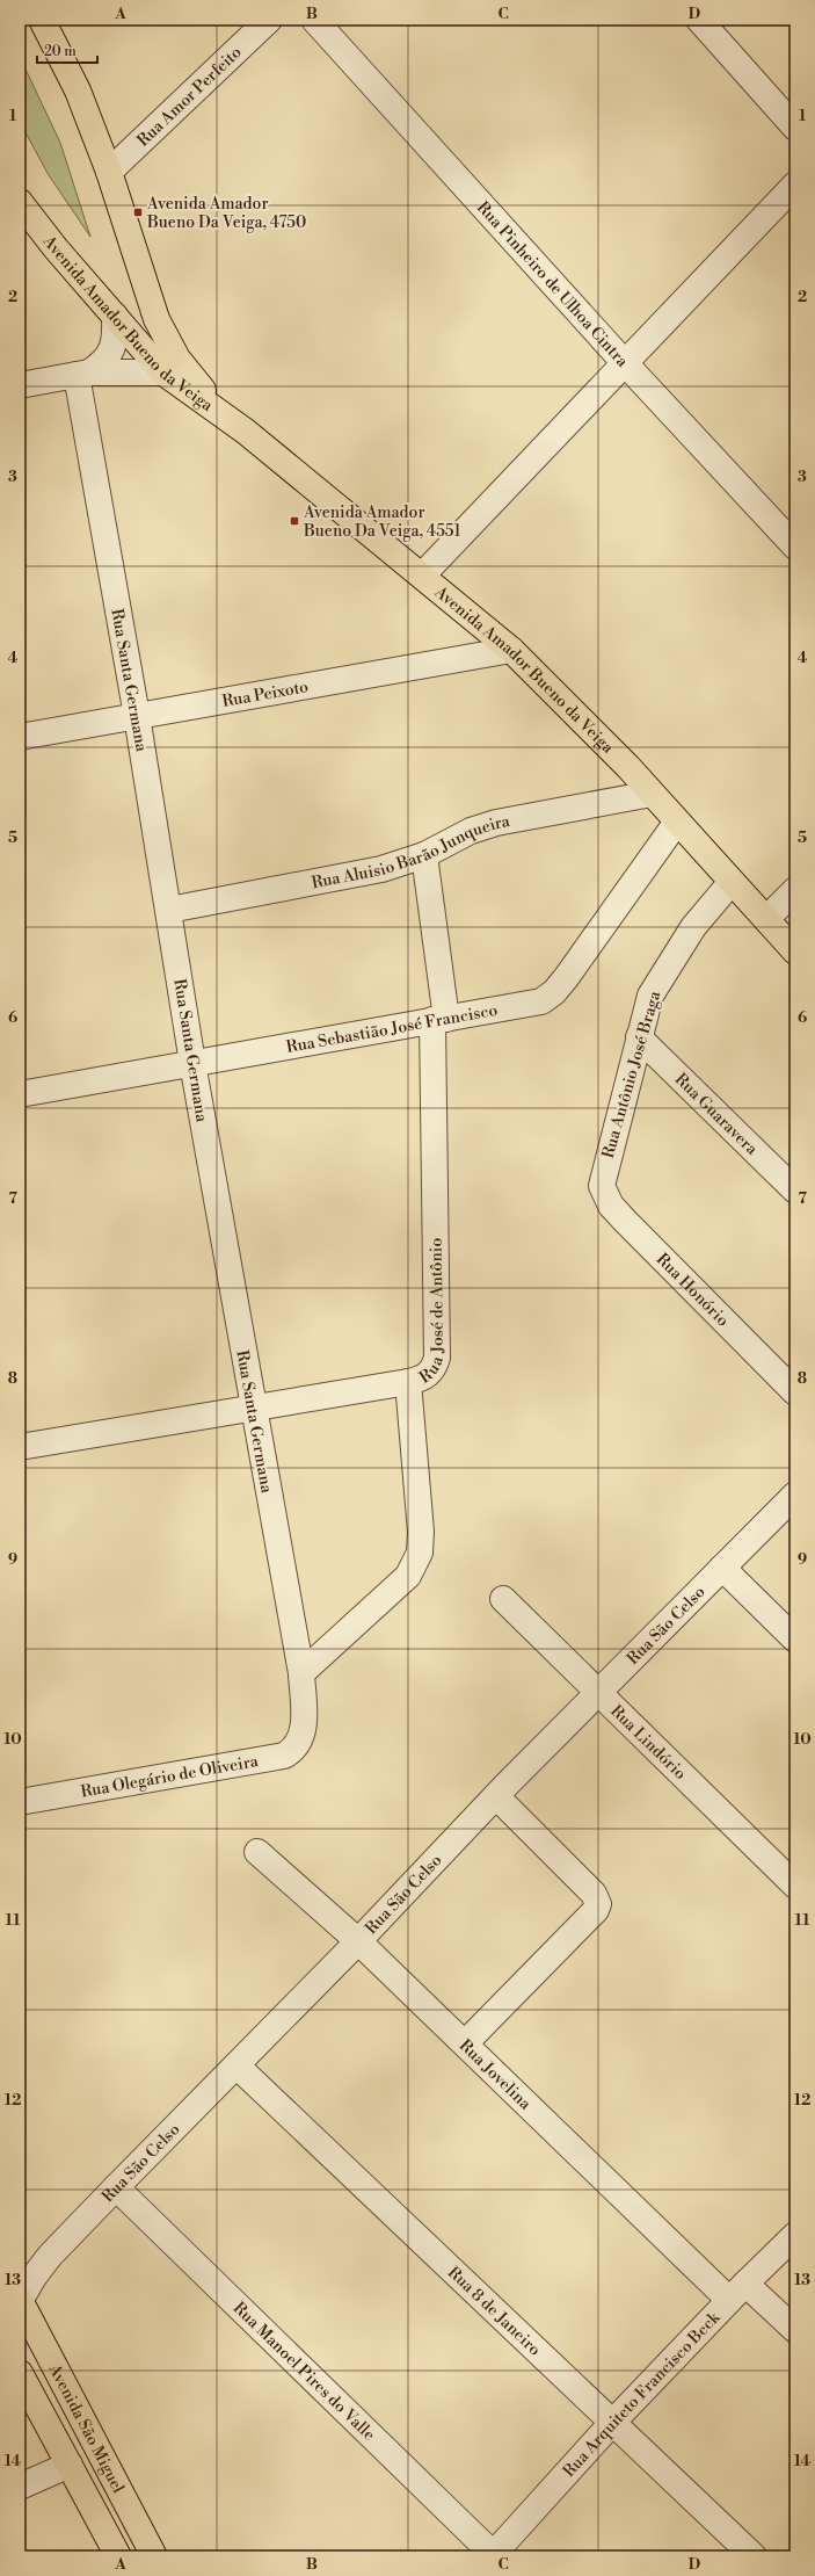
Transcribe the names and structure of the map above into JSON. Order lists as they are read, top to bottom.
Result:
{
  "streets": {
    "main road": ["Avenida Amador Bueno da Veiga", "Avenida São Miguel"],
    "street": [
      "Rua Amor Perfeito",
      "Rua Pinheiro de Ulhoa Cintra",
      "Rua Santa Germana",
      "Rua Peixoto",
      "Rua Aluisio Barão Junqueira",
      "Rua Sebastião José Francisco",
      "Rua Antônio José Braga",
      "Rua Guaravera",
      "Rua Honório",
      "Rua José de Antônio",
      "Rua São Celso",
      "Rua Lindório",
      "Rua Olegário de Oliveira",
      "Rua Jovelina",
      "Rua 8 de Janeiro",
      "Rua Manoel Pires do Valle",
      "Rua Arquiteto Francisco Beck"
    ]
  },
  "crossings": [
    ["Rua Amor Perfeito", "Avenida Amador Bueno da Veiga"],
    ["Avenida Amador Bueno da Veiga", "Rua Peixoto"],
    ["Avenida Amador Bueno da Veiga", "Rua Aluisio Barão Junqueira"],
    ["Avenida Amador Bueno da Veiga", "Rua Sebastião José Francisco"],
    ["Avenida Amador Bueno da Veiga", "Rua Antônio José Braga"],
    ["Rua Santa Germana", "Rua Peixoto"],
    ["Rua Santa Germana", "Rua Aluisio Barão Junqueira"],
    ["Rua Santa Germana", "Rua Sebastião José Francisco"],
    ["Rua Santa Germana", "Rua José de Antônio"],
    ["Rua Santa Germana", "Rua Olegário de Oliveira"],
    ["Rua Aluisio Barão Junqueira", "Rua José de Antônio"],
    ["Rua Sebastião José Francisco", "Rua José de Antônio"],
    ["Rua Antônio José Braga", "Rua Guaravera"],
    ["Rua Antônio José Braga", "Rua Honório"],
    ["Rua São Celso", "Rua Lindório"],
    ["Rua São Celso", "Rua Jovelina"],
    ["Rua São Celso", "Rua 8 de Janeiro"],
    ["Rua São Celso", "Rua Manoel Pires do Valle"],
    ["Rua São Celso", "Avenida São Miguel"],
    ["Rua Jovelina", "Rua Arquiteto Francisco Beck"],
    ["Rua 8 de Janeiro", "Rua Arquiteto Francisco Beck"],
    ["Rua Manoel Pires do Valle", "Rua Arquiteto Francisco Beck"]
  ],
  "places": {
    "transit": ["Avenida Amador Bueno Da Veiga, 4750", "Avenida Amador Bueno Da Veiga, 4551"]
  },
  "scale_bar": "20 m",
  "grid": {
    "columns": [
      "A",
      "B",
      "C",
      "D"
    ],
    "rows": [
      "1",
      "2",
      "3",
      "4",
      "5",
      "6",
      "7",
      "8",
      "9",
      "10",
      "11",
      "12",
      "13",
      "14"
    ]
  }
}
